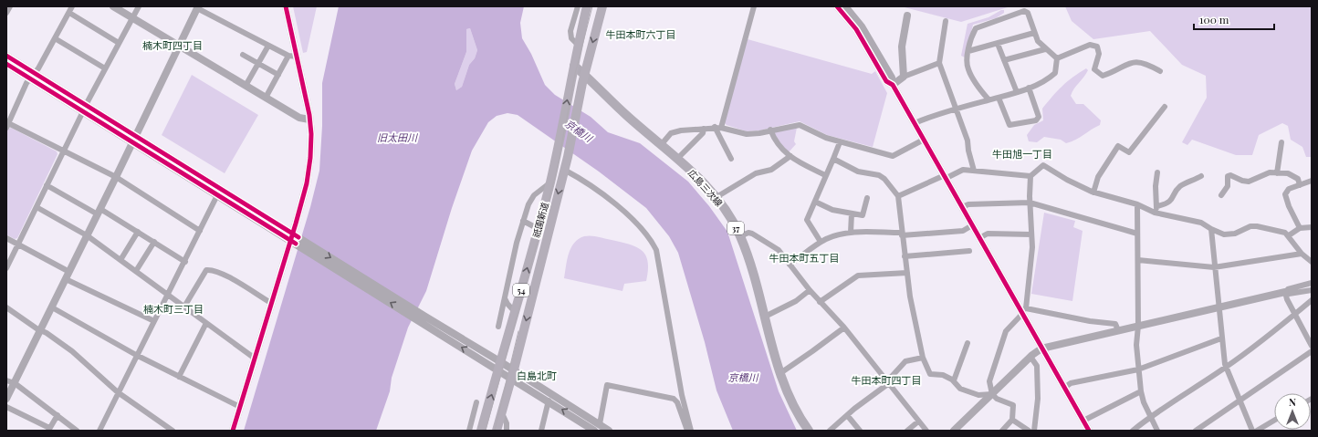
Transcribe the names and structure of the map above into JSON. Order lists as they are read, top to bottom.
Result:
{
  "streets": {
    "highway": ["祇園新道", "54"],
    "main road": ["広島三次線", "37"]
  },
  "crossings": [
    ["広島三次線", "祇園新道"]
  ],
  "districts": [
    "牛田本町六丁目",
    "楠木町四丁目",
    "牛田旭一丁目",
    "牛田本町五丁目",
    "楠木町三丁目",
    "白島北町",
    "牛田本町四丁目"
  ],
  "water": ["京橋川", "旧太田川"],
  "scale_bar": "100 m",
  "north": "top"
}
